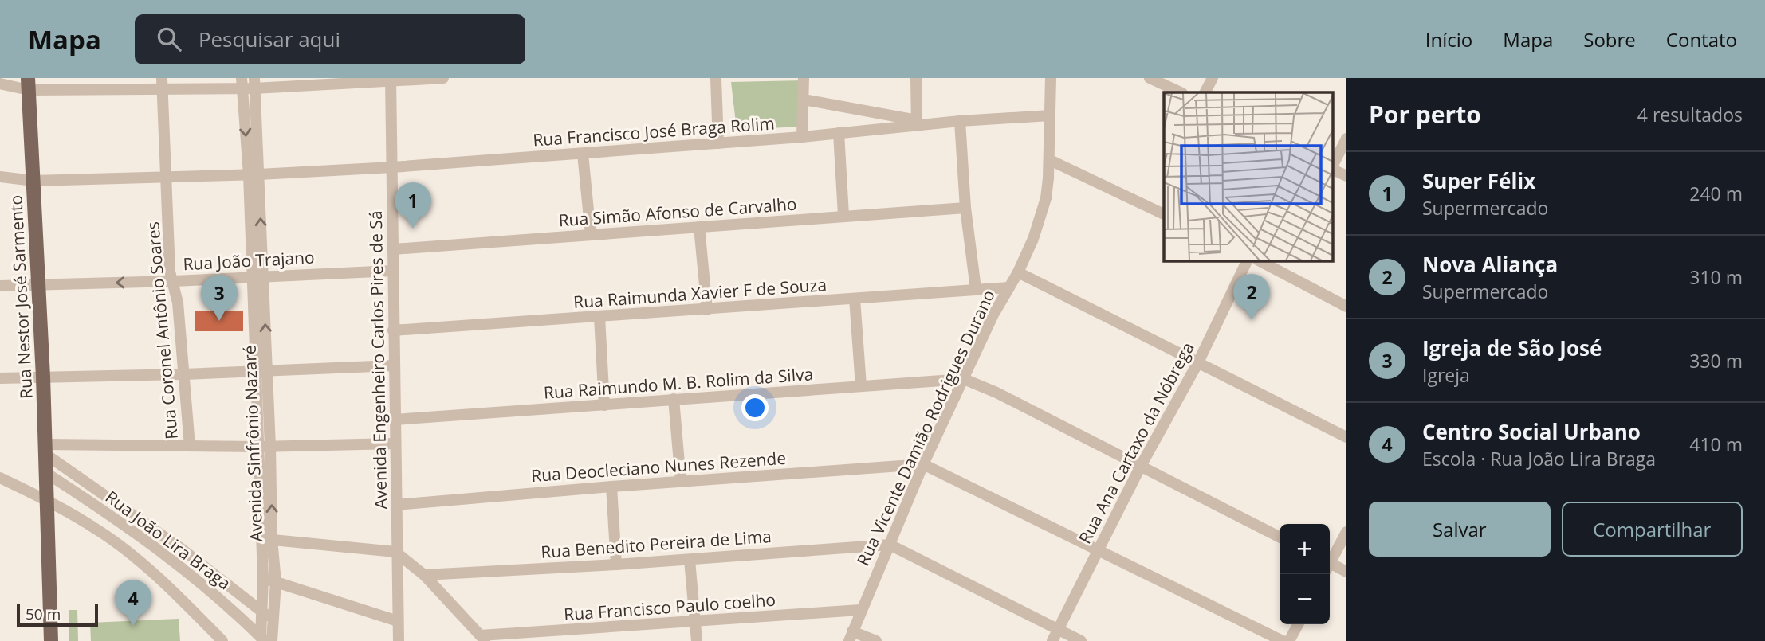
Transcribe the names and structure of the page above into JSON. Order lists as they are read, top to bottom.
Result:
{
  "streets": {
    "main road": ["Rua Nestor José Sarmento"],
    "street": [
      "Rua Francisco José Braga Rolim",
      "Rua Simão Afonso de Carvalho",
      "Rua João Trajano",
      "Rua Raimunda Xavier F de Souza",
      "Rua Coronel Antônio Soares",
      "Avenida Engenheiro Carlos Pires de Sá",
      "Rua Raimundo M. B. Rolim da Silva",
      "Rua Vicente Damião Rodrigues Durano",
      "Rua Ana Cartaxo da Nóbrega",
      "Avenida Sinfrônio Nazaré",
      "Rua Deocleciano Nunes Rezende",
      "Rua João Lira Braga",
      "Rua Benedito Pereira de Lima",
      "Rua Francisco Paulo coelho"
    ]
  },
  "crossings": [
    ["Rua Francisco José Braga Rolim", "Rua Nestor José Sarmento"],
    ["Rua Francisco José Braga Rolim", "Rua Coronel Antônio Soares"],
    ["Rua Francisco José Braga Rolim", "Avenida Engenheiro Carlos Pires de Sá"],
    ["Rua Francisco José Braga Rolim", "Rua Vicente Damião Rodrigues Durano"],
    ["Rua Francisco José Braga Rolim", "Avenida Sinfrônio Nazaré"],
    ["Rua Simão Afonso de Carvalho", "Avenida Engenheiro Carlos Pires de Sá"],
    ["Rua João Trajano", "Rua Nestor José Sarmento"],
    ["Rua João Trajano", "Rua Coronel Antônio Soares"],
    ["Rua João Trajano", "Avenida Engenheiro Carlos Pires de Sá"],
    ["Rua João Trajano", "Avenida Sinfrônio Nazaré"],
    ["Rua Raimunda Xavier F de Souza", "Avenida Engenheiro Carlos Pires de Sá"],
    ["Rua Raimunda Xavier F de Souza", "Rua Vicente Damião Rodrigues Durano"],
    ["Rua Nestor José Sarmento", "Rua João Lira Braga"],
    ["Avenida Engenheiro Carlos Pires de Sá", "Rua Raimundo M. B. Rolim da Silva"],
    ["Avenida Engenheiro Carlos Pires de Sá", "Rua Deocleciano Nunes Rezende"],
    ["Rua Raimundo M. B. Rolim da Silva", "Rua Vicente Damião Rodrigues Durano"],
    ["Rua Vicente Damião Rodrigues Durano", "Rua Deocleciano Nunes Rezende"],
    ["Rua Vicente Damião Rodrigues Durano", "Rua Benedito Pereira de Lima"],
    ["Rua Vicente Damião Rodrigues Durano", "Rua Francisco Paulo coelho"],
    ["Avenida Sinfrônio Nazaré", "Rua João Lira Braga"]
  ],
  "scale_bar": "50 m",
  "page": {
    "header": "Mapa",
    "search": "Pesquisar aqui",
    "nav": [
      "Início",
      "Mapa",
      "Sobre",
      "Contato"
    ],
    "heading": ["Por perto", "4 resultados"],
    "list": [
      {
        "mark": "1",
        "name": "Super Félix",
        "note": "Supermercado",
        "value": "240 m"
      },
      {
        "mark": "2",
        "name": "Nova Aliança",
        "note": "Supermercado",
        "value": "310 m"
      },
      {
        "mark": "3",
        "name": "Igreja de São José",
        "note": "Igreja",
        "value": "330 m"
      },
      {
        "mark": "4",
        "name": "Centro Social Urbano",
        "note": "Escola · Rua João Lira Braga",
        "value": "410 m"
      }
    ],
    "pins": [
      "1",
      "2",
      "3",
      "4"
    ],
    "buttons": ["Salvar", "Compartilhar"],
    "map_buttons": ["+", "−"],
    "scale": "50 m"
  }
}
